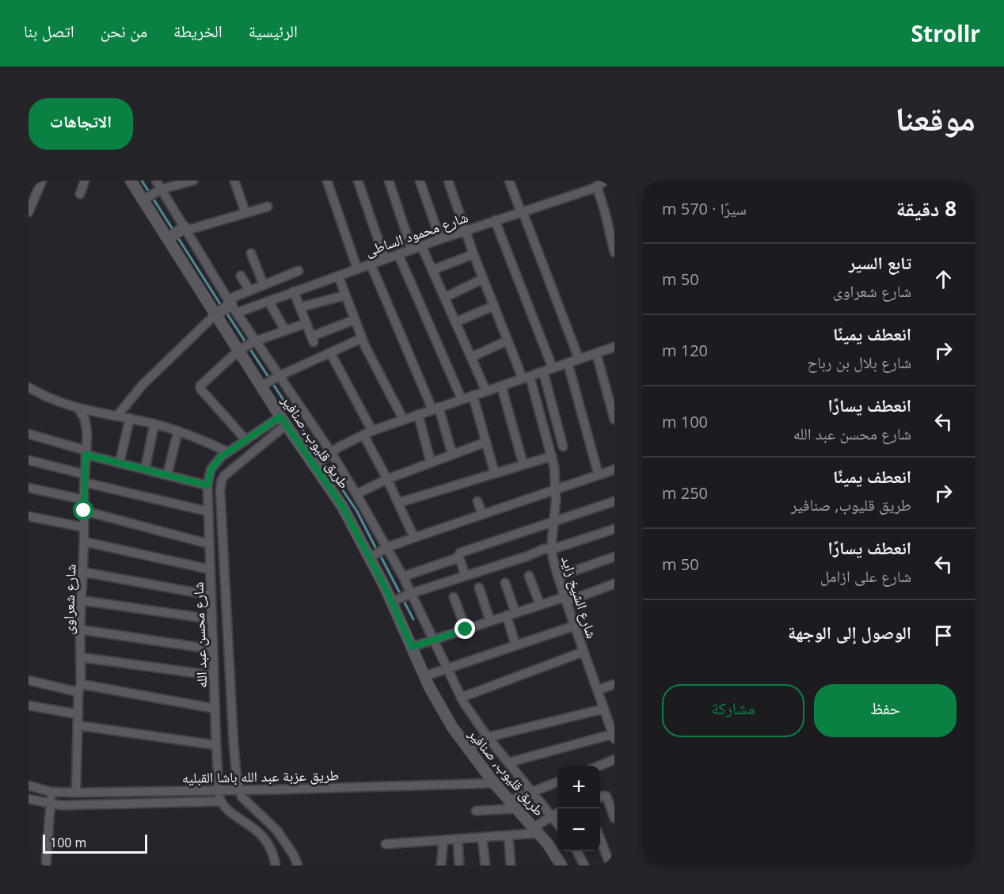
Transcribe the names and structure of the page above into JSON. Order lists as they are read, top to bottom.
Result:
{
  "streets": {
    "street": [
      "شارع محمود الساطى",
      "طريق قليوب, صنافير",
      "شارع الشيخ زايد",
      "شارع شعراوى",
      "شارع محسن عبد الله",
      "طريق عزبة عبد الله باشا القبليه"
    ]
  },
  "crossings": [
    ["شارع محمود الساطى", "طريق قليوب, صنافير"],
    ["شارع محمود الساطى", "شارع الشيخ زايد"],
    ["طريق قليوب, صنافير", "شارع محسن عبد الله"],
    ["طريق قليوب, صنافير", "طريق عزبة عبد الله باشا القبليه"],
    ["شارع شعراوى", "طريق عزبة عبد الله باشا القبليه"],
    ["شارع محسن عبد الله", "طريق عزبة عبد الله باشا القبليه"]
  ],
  "scale_bar": "100 m",
  "page": {
    "header": "Strollr",
    "nav": [
      "الرئيسية",
      "الخريطة",
      "من نحن",
      "اتصل بنا"
    ],
    "title": "موقعنا",
    "buttons": [
      "الاتجاهات",
      ["حفظ", "مشاركة"]
    ],
    "heading": ["8 دقيقة", "سيرًا · 570 m"],
    "list": [
      ["تابع السير", "شارع شعراوى", "50 m"],
      ["انعطف يمينًا", "شارع بلال بن رباح", "120 m"],
      ["انعطف يسارًا", "شارع محسن عبد الله", "100 m"],
      ["انعطف يمينًا", "طريق قليوب, صنافير", "250 m"],
      ["انعطف يسارًا", "شارع على ازامل", "50 m"],
      "الوصول إلى الوجهة"
    ],
    "map_buttons": ["+", "−"],
    "scale": "100 m"
  }
}
